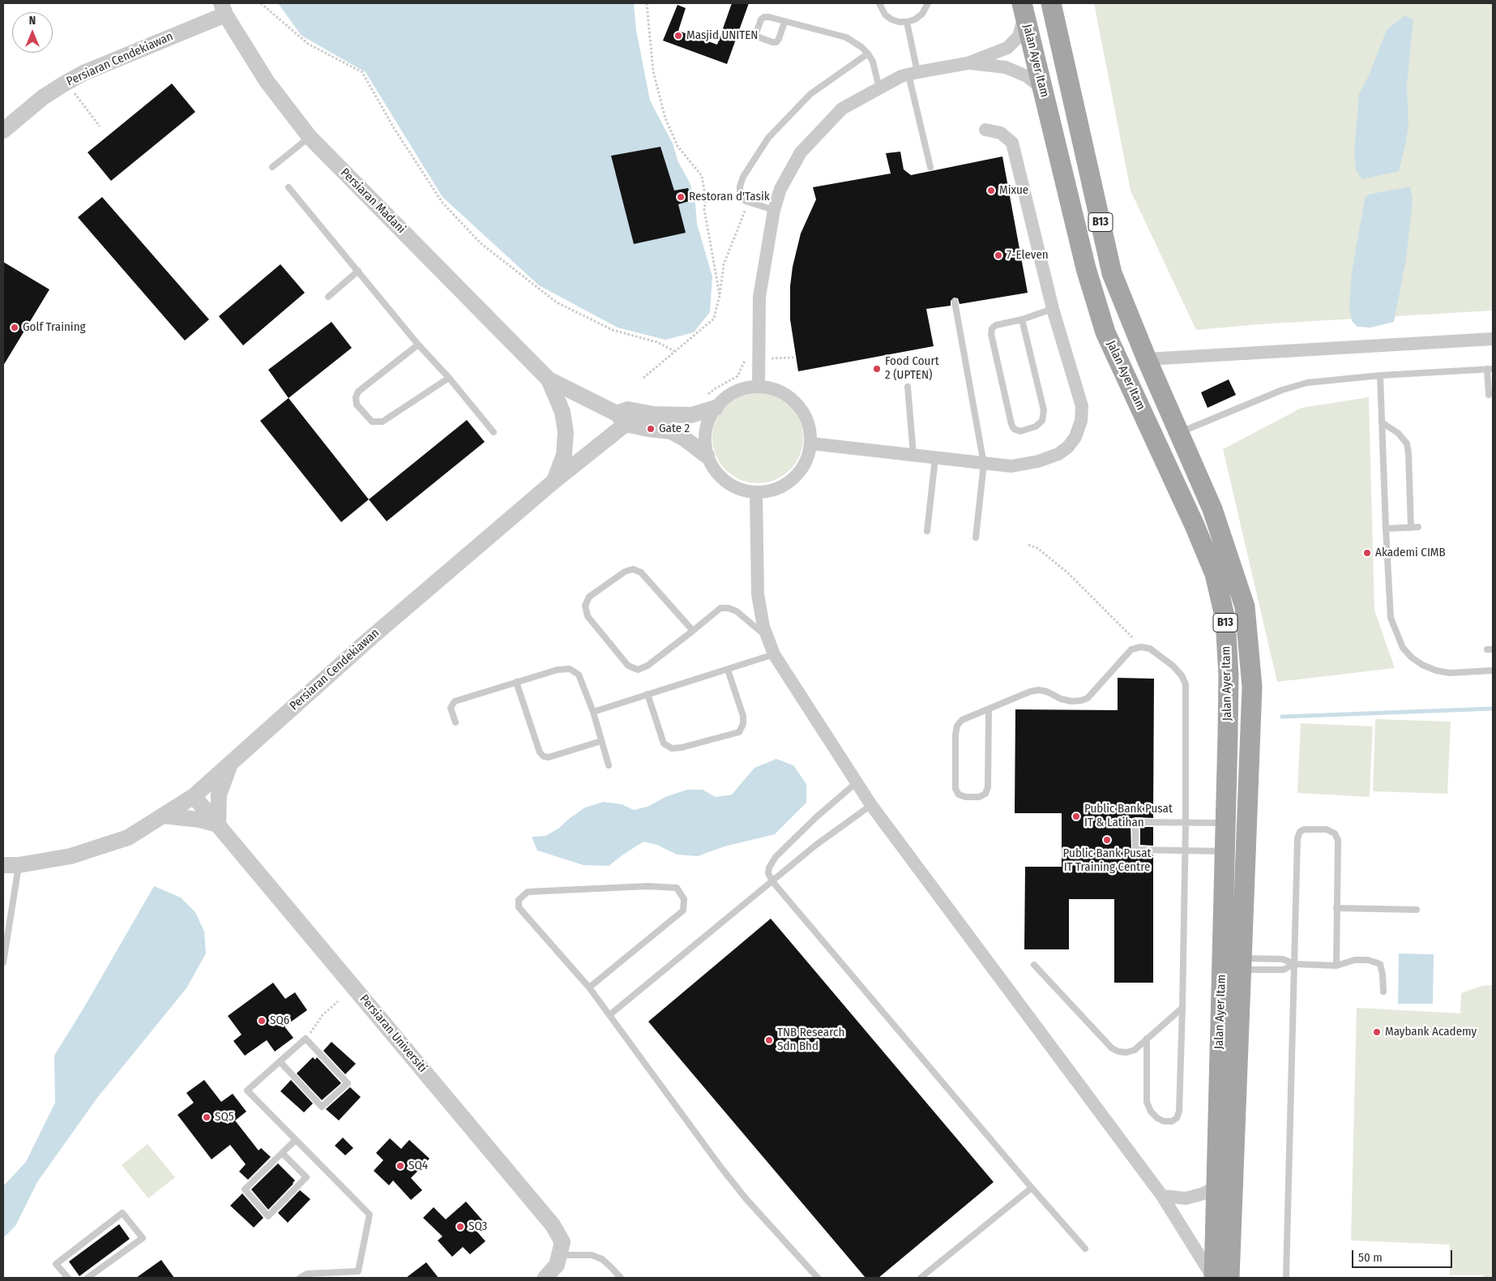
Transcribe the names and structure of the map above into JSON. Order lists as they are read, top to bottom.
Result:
{
  "streets": {
    "main road": ["Jalan Ayer Itam", "B13"],
    "street": ["Persiaran Cendekiawan", "Persiaran Madani", "Persiaran Universiti"]
  },
  "crossings": [
    ["Persiaran Cendekiawan", "Persiaran Madani"],
    ["Persiaran Cendekiawan", "Persiaran Universiti"]
  ],
  "places": [
    "Masjid UNITEN",
    "Mixue",
    "Restoran d'Tasik",
    "7-Eleven",
    "Golf Training",
    "Food Court 2 (UPTEN)",
    "Gate 2",
    "Akademi CIMB",
    "Public Bank Pusat IT & Latihan",
    "Public Bank Pusat IT Training Centre",
    "SQ6",
    "Maybank Academy",
    "TNB Research Sdn Bhd",
    "SQ5",
    "SQ4",
    "SQ3"
  ],
  "scale_bar": "50 m",
  "north": "top"
}
